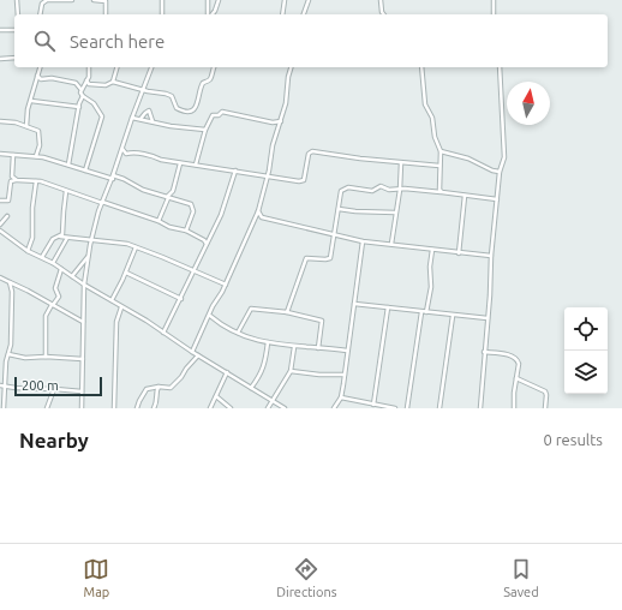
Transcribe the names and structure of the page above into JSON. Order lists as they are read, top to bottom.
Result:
{
  "scale_bar": "200 m",
  "north": "top",
  "page": {
    "search": "Search here",
    "scale": "200 m",
    "heading": ["Nearby", "0 results"],
    "nav": ["Map", "Directions", "Saved"]
  }
}
